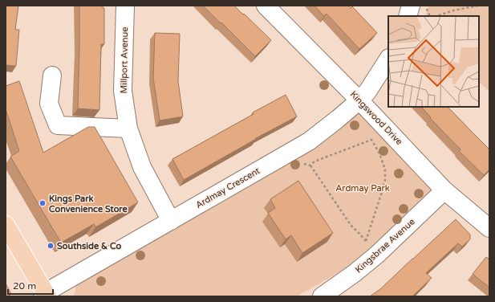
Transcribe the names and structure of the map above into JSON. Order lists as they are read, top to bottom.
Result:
{
  "streets": {
    "street": [
      "Millport Avenue",
      "Kingswood Drive",
      "Ardmay Crescent",
      "Kingsbrae Avenue"
    ]
  },
  "crossings": [
    ["Millport Avenue", "Ardmay Crescent"],
    ["Kingswood Drive", "Ardmay Crescent"],
    ["Kingswood Drive", "Kingsbrae Avenue"]
  ],
  "parks": ["Ardmay Park"],
  "places": ["Kings Park Convenience Store", "Southside & Co"],
  "scale_bar": "20 m"
}
